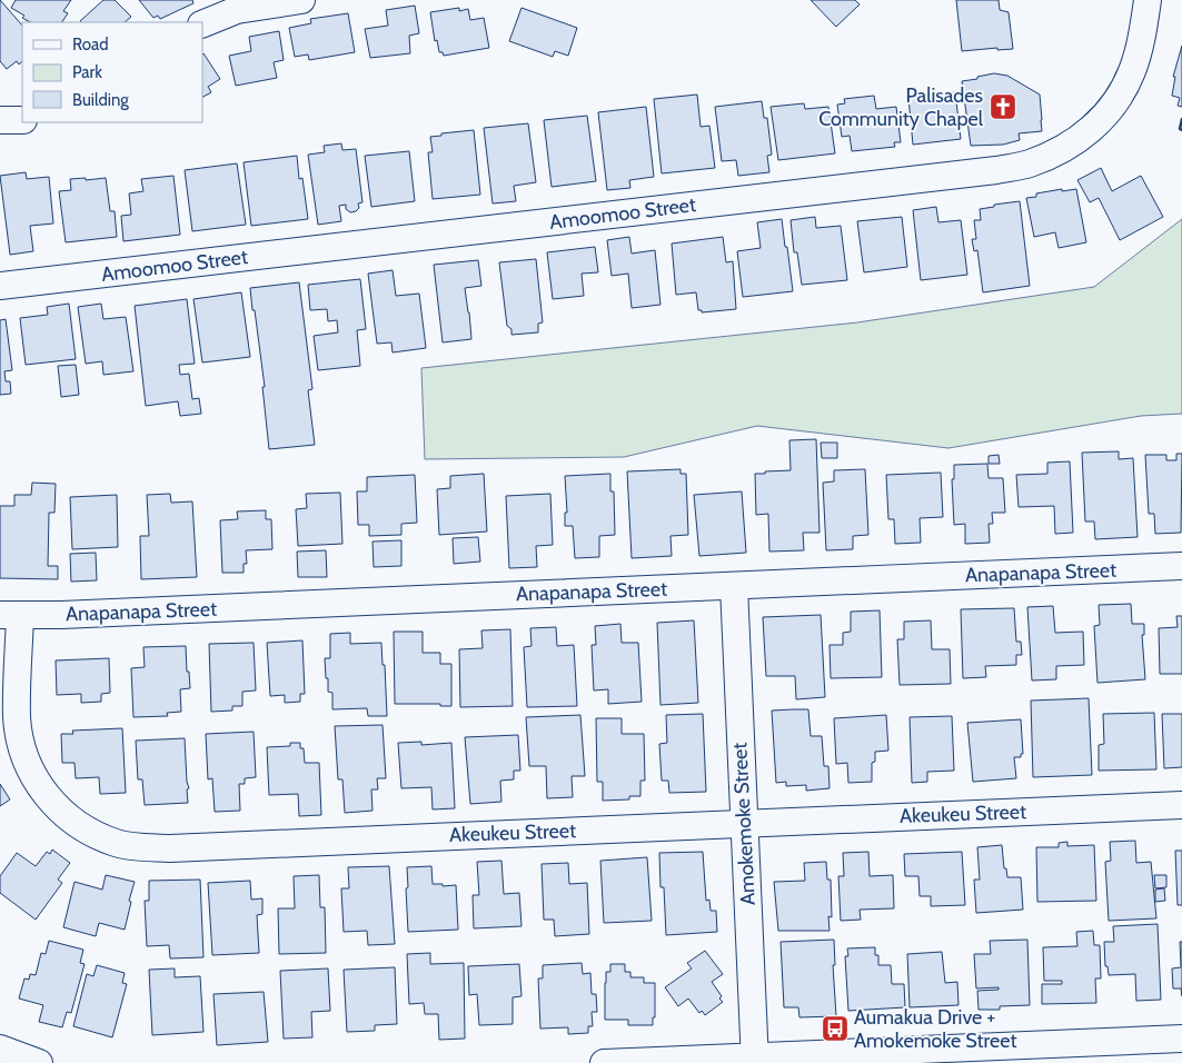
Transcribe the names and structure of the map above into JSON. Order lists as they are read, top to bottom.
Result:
{
  "streets": {
    "street": [
      "Amoomoo Street",
      "Anapanapa Street",
      "Akeukeu Street",
      "Amokemoke Street"
    ]
  },
  "crossings": [
    ["Anapanapa Street", "Akeukeu Street"],
    ["Anapanapa Street", "Amokemoke Street"],
    ["Akeukeu Street", "Amokemoke Street"]
  ],
  "places": {
    "church": ["Palisades Community Chapel"],
    "bus stop": ["Aumakua Drive + Amokemoke Street"]
  },
  "legend": ["Road", "Park", "Building"]
}
